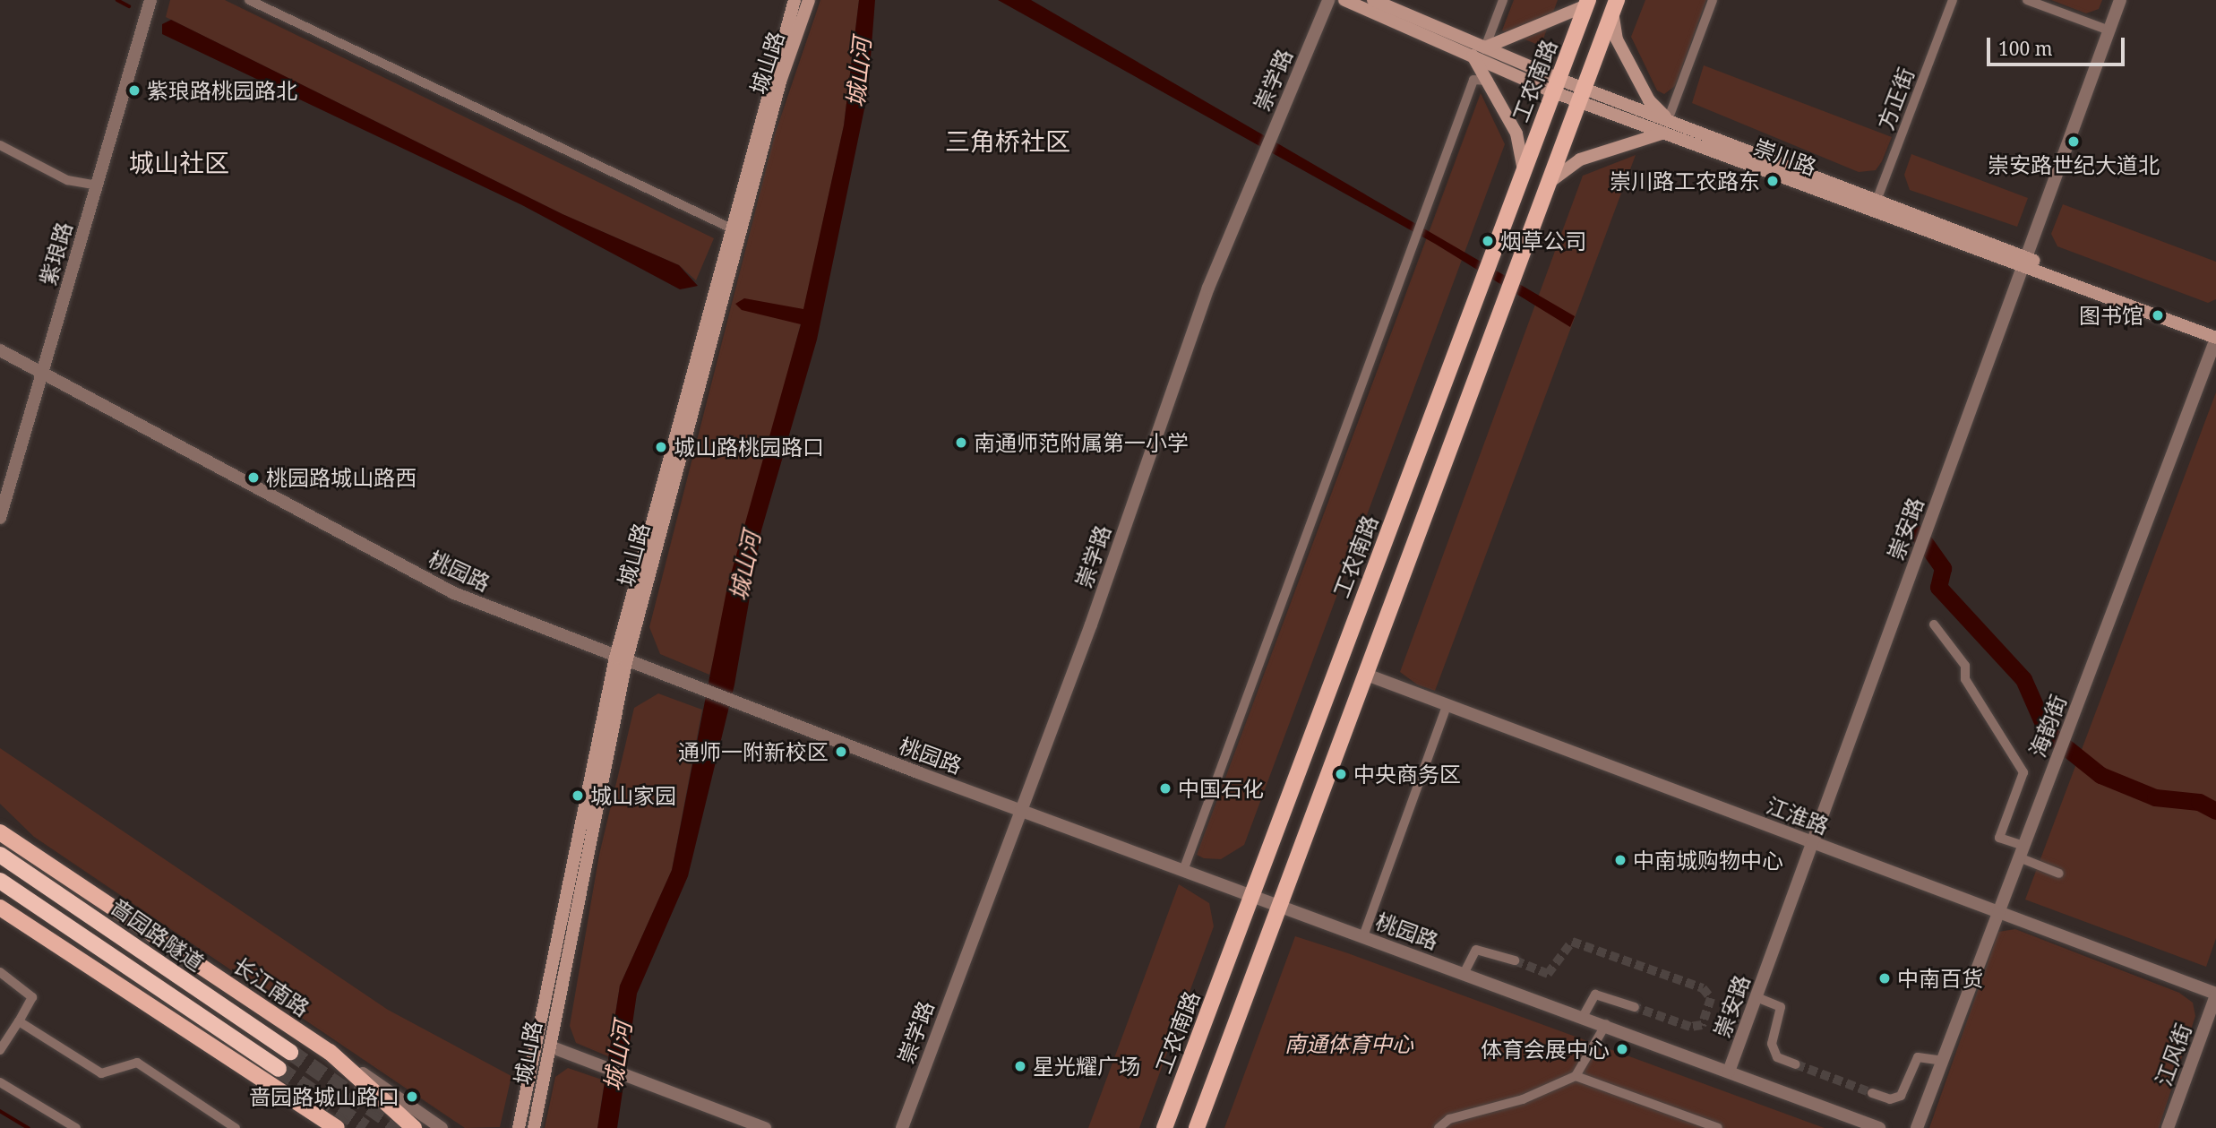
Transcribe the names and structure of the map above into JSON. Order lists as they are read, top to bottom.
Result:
{
  "streets": {
    "highway": ["啬园路隧道"],
    "main road": [
      "城山路",
      "工农南路",
      "崇川路",
      "长江南路"
    ],
    "street": [
      "崇学路",
      "方正街",
      "紫琅路",
      "崇安路",
      "桃园路",
      "海韵街",
      "江淮路",
      "江风街"
    ]
  },
  "crossings": [
    ["城山路", "桃园路"],
    ["崇学路", "桃园路"],
    ["工农南路", "崇川路"],
    ["工农南路", "桃园路"],
    ["方正街", "崇川路"],
    ["崇川路", "崇安路"],
    ["崇川路", "海韵街"],
    ["紫琅路", "桃园路"],
    ["崇安路", "桃园路"],
    ["崇安路", "江淮路"],
    ["海韵街", "江淮路"],
    ["江淮路", "江风街"]
  ],
  "districts": ["三角桥社区", "城山社区"],
  "water": ["城山河"],
  "parks": ["南通体育中心"],
  "places": [
    "紫琅路桃园路北",
    "崇安路世纪大道北",
    "崇川路工农路东",
    "烟草公司",
    "图书馆",
    "南通师范附属第一小学",
    "城山路桃园路口",
    "桃园路城山路西",
    "通师一附新校区",
    "中央商务区",
    "中国石化",
    "城山家园",
    "中南城购物中心",
    "中南百货",
    "体育会展中心",
    "星光耀广场",
    "啬园路城山路口"
  ],
  "scale_bar": "100 m"
}
